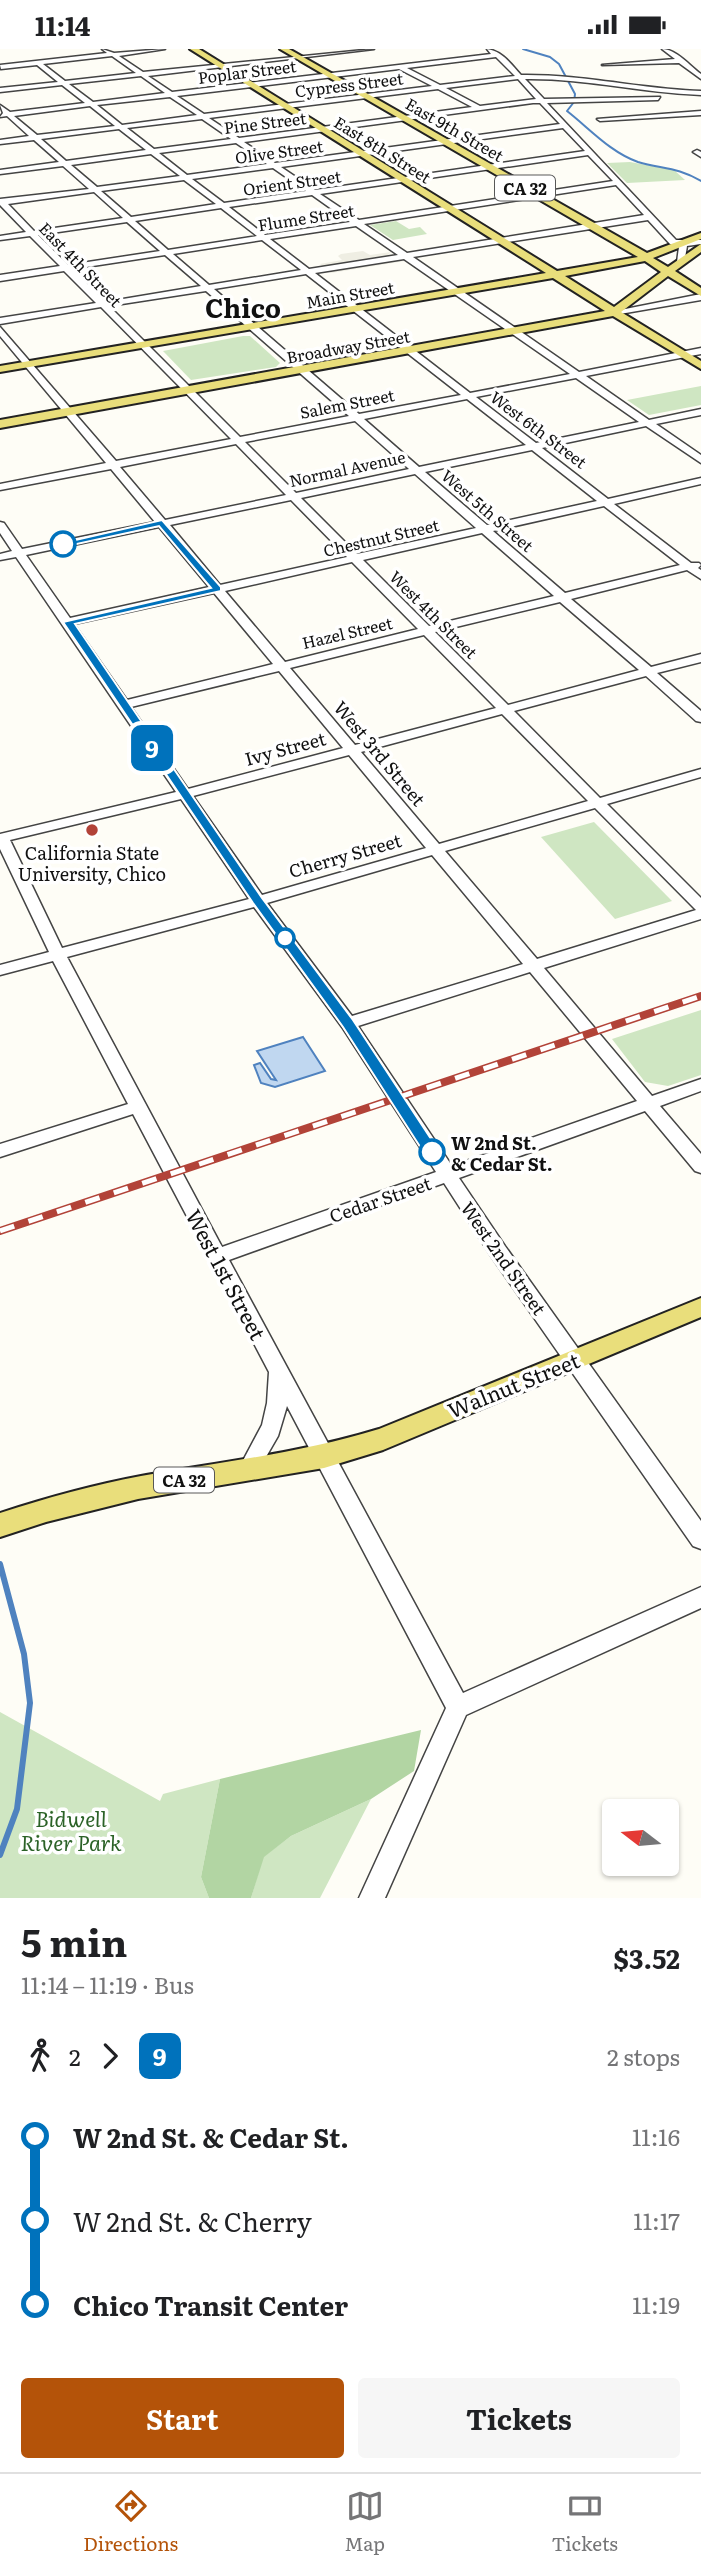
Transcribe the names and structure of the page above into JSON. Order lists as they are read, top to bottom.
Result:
{
  "streets": {
    "main road": [
      "East 9th Street",
      "East 8th Street",
      "CA 32",
      "Main Street",
      "Broadway Street",
      "Walnut Street"
    ],
    "street": [
      "Poplar Street",
      "Cypress Street",
      "Pine Street",
      "Olive Street",
      "Orient Street",
      "Flume Street",
      "East 4th Street",
      "Salem Street",
      "West 6th Street",
      "Normal Avenue",
      "West 5th Street",
      "Chestnut Street",
      "West 4th Street",
      "Hazel Street",
      "Ivy Street",
      "West 3rd Street",
      "Cherry Street",
      "Cedar Street",
      "West 2nd Street",
      "West 1st Street"
    ]
  },
  "crossings": [
    ["Poplar Street", "East 9th Street"],
    ["Poplar Street", "East 8th Street"],
    ["Poplar Street", "West 6th Street"],
    ["Poplar Street", "West 5th Street"],
    ["Cypress Street", "Pine Street"],
    ["Cypress Street", "East 9th Street"],
    ["Cypress Street", "East 8th Street"],
    ["Cypress Street", "West 6th Street"],
    ["Cypress Street", "West 5th Street"],
    ["Pine Street", "East 9th Street"],
    ["Pine Street", "East 8th Street"],
    ["Pine Street", "West 6th Street"],
    ["Pine Street", "West 5th Street"],
    ["East 9th Street", "Olive Street"],
    ["East 9th Street", "Orient Street"],
    ["East 9th Street", "CA 32"],
    ["East 9th Street", "Flume Street"],
    ["East 9th Street", "Main Street"],
    ["East 8th Street", "Olive Street"],
    ["East 8th Street", "Orient Street"],
    ["East 8th Street", "Flume Street"],
    ["East 8th Street", "Main Street"],
    ["Olive Street", "East 4th Street"],
    ["Olive Street", "West 6th Street"],
    ["Olive Street", "West 5th Street"],
    ["Orient Street", "East 4th Street"],
    ["Orient Street", "West 6th Street"],
    ["Orient Street", "West 5th Street"],
    ["CA 32", "Main Street"],
    ["CA 32", "Broadway Street"],
    ["CA 32", "West 1st Street"],
    ["CA 32", "Walnut Street"],
    ["Flume Street", "East 4th Street"],
    ["Flume Street", "West 6th Street"],
    ["Flume Street", "West 5th Street"],
    ["East 4th Street", "Main Street"],
    ["East 4th Street", "West 4th Street"],
    ["Main Street", "West 6th Street"],
    ["Main Street", "West 5th Street"],
    ["Main Street", "West 4th Street"],
    ["Main Street", "West 3rd Street"],
    ["Broadway Street", "West 6th Street"],
    ["Broadway Street", "West 5th Street"],
    ["Broadway Street", "West 4th Street"],
    ["Broadway Street", "West 3rd Street"],
    ["Salem Street", "West 6th Street"],
    ["Salem Street", "West 5th Street"],
    ["Salem Street", "West 4th Street"],
    ["Salem Street", "West 3rd Street"],
    ["West 6th Street", "Normal Avenue"],
    ["West 6th Street", "Chestnut Street"],
    ["West 6th Street", "Hazel Street"],
    ["Normal Avenue", "West 5th Street"],
    ["Normal Avenue", "West 4th Street"],
    ["Normal Avenue", "West 3rd Street"],
    ["Normal Avenue", "West 2nd Street"],
    ["West 5th Street", "Chestnut Street"],
    ["West 5th Street", "Hazel Street"],
    ["West 5th Street", "Ivy Street"],
    ["Chestnut Street", "West 4th Street"],
    ["Chestnut Street", "West 3rd Street"],
    ["Chestnut Street", "West 2nd Street"],
    ["West 4th Street", "Hazel Street"],
    ["West 4th Street", "Ivy Street"],
    ["West 4th Street", "Cherry Street"],
    ["Hazel Street", "West 3rd Street"],
    ["Hazel Street", "West 2nd Street"],
    ["Ivy Street", "West 3rd Street"],
    ["Ivy Street", "West 2nd Street"],
    ["Ivy Street", "West 1st Street"],
    ["West 3rd Street", "Cherry Street"],
    ["West 3rd Street", "Cedar Street"],
    ["Cherry Street", "West 2nd Street"],
    ["Cherry Street", "West 1st Street"],
    ["Cedar Street", "West 2nd Street"],
    ["Cedar Street", "West 1st Street"],
    ["West 2nd Street", "Walnut Street"],
    ["West 1st Street", "Walnut Street"]
  ],
  "districts": ["Chico"],
  "parks": ["Bidwell River Park"],
  "places": ["California State University, Chico", "W 2nd St. & Cedar St."],
  "lines": ["bus line 9"],
  "north": "left",
  "page": {
    "status": "11:14",
    "on_map": "9",
    "heading": ["5 min", "11:14 – 11:19 · Bus", "$3.52"],
    "legs": ["2", "9", "2 stops"],
    "list": [
      {
        "name": "W 2nd St. & Cedar St.",
        "value": "11:16"
      },
      {
        "name": "W 2nd St. & Cherry",
        "value": "11:17"
      },
      {
        "name": "Chico Transit Center",
        "value": "11:19"
      }
    ],
    "buttons": ["Start", "Tickets"],
    "tabs": ["Directions", "Map", "Tickets"]
  }
}
